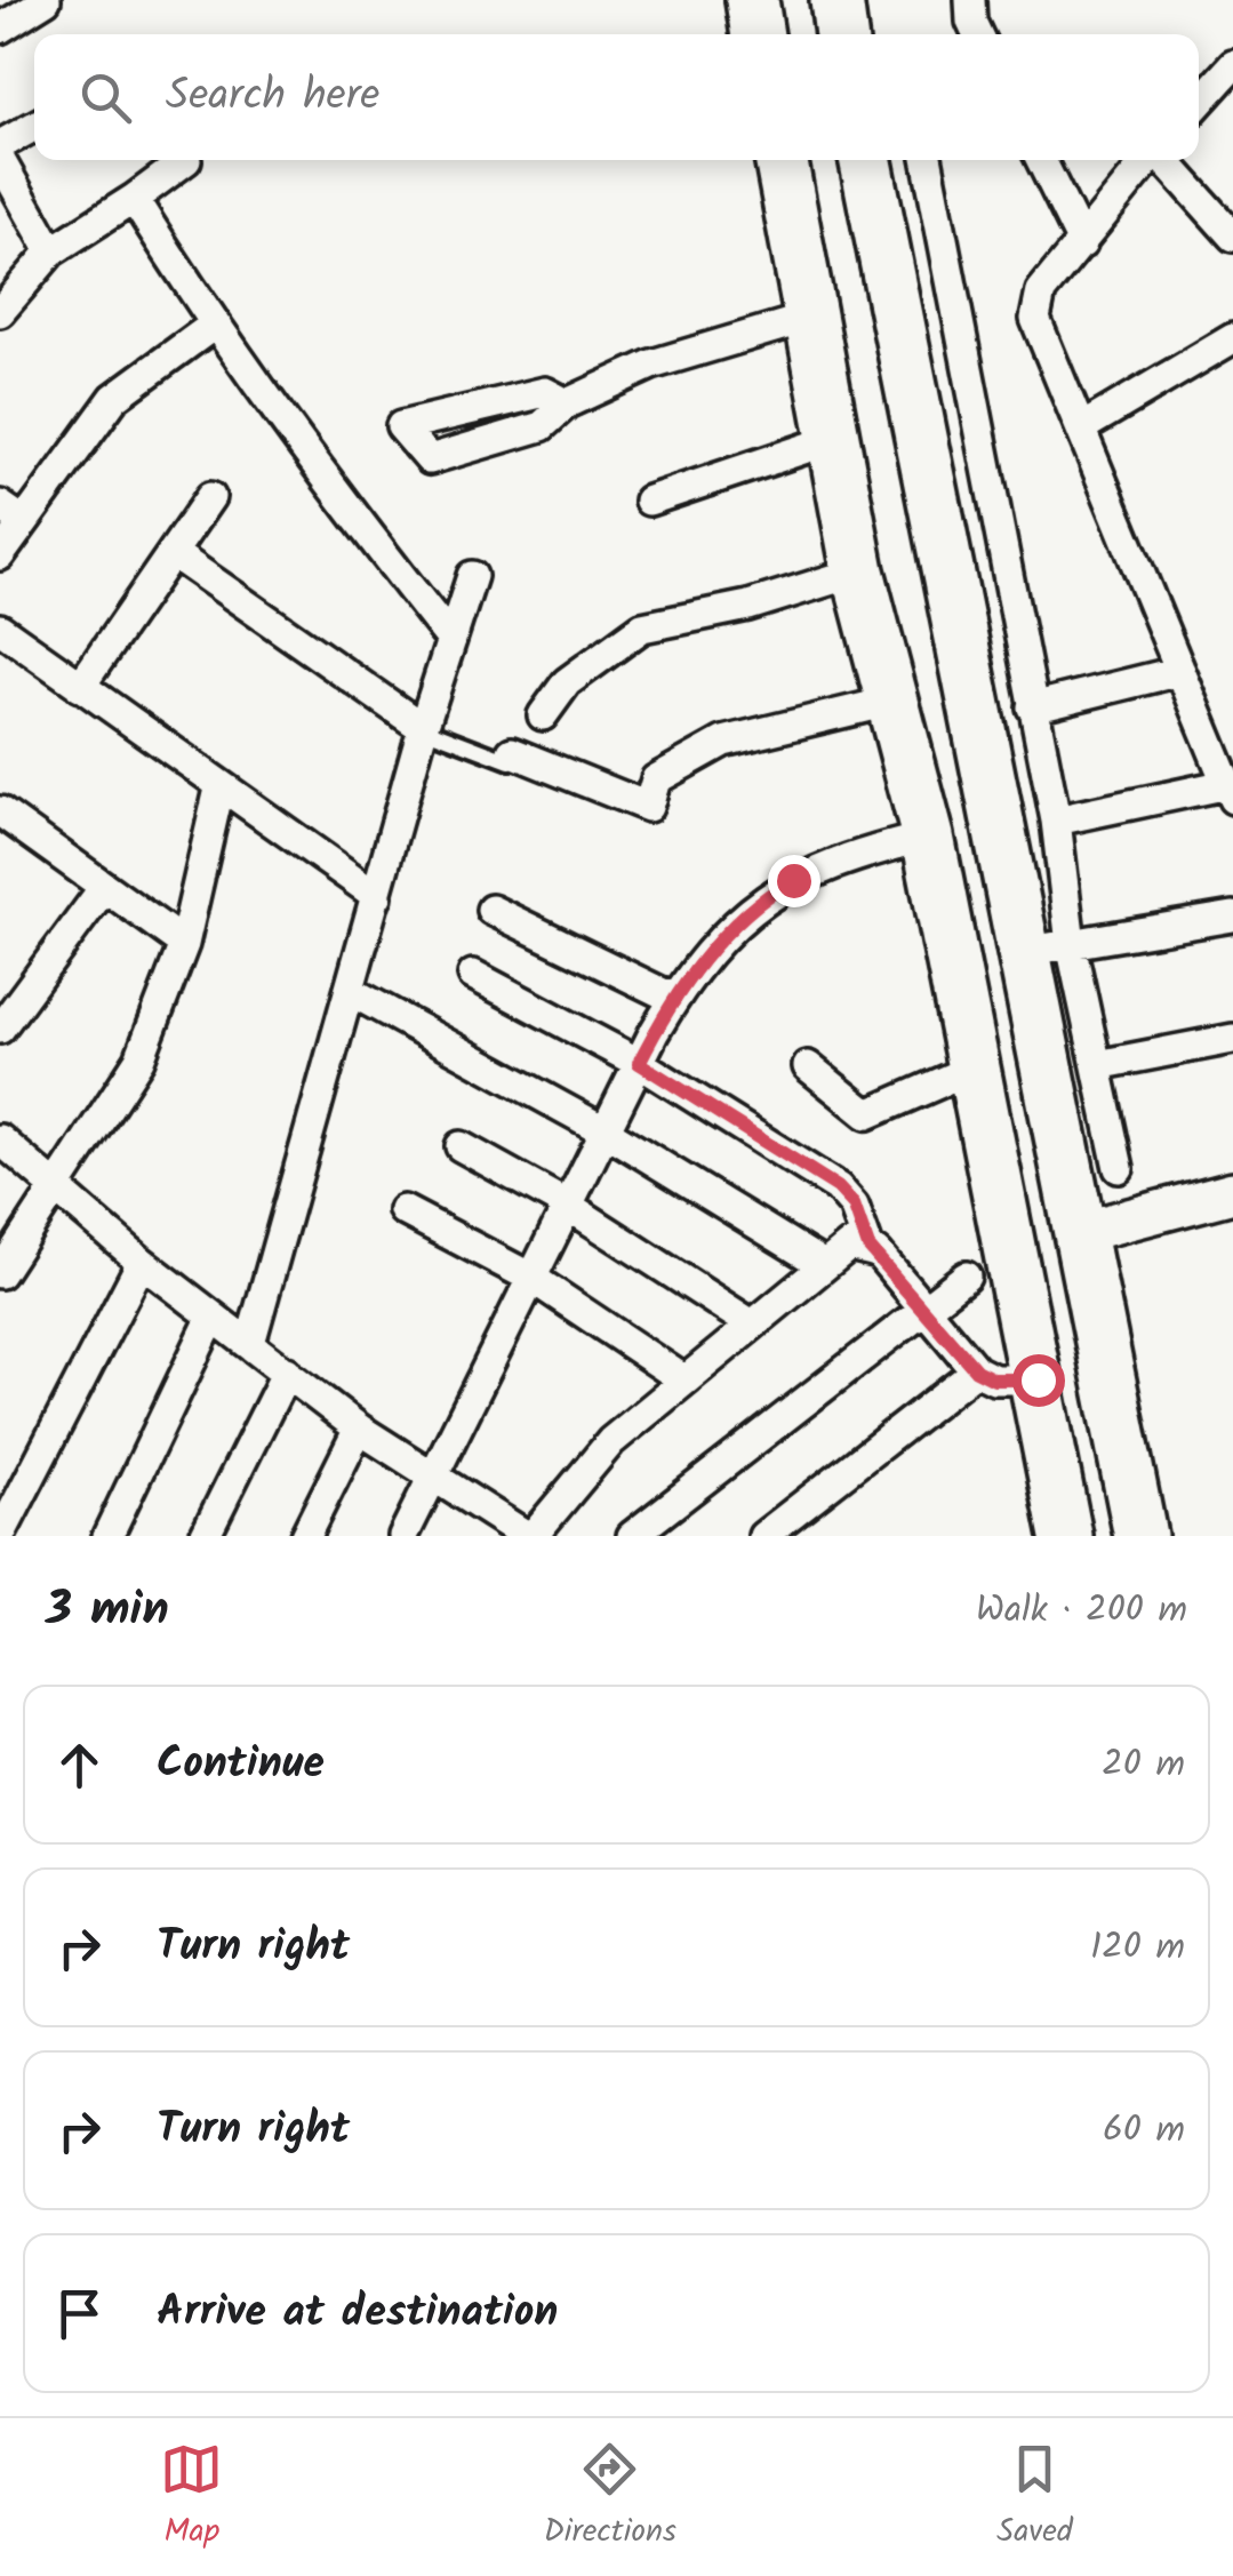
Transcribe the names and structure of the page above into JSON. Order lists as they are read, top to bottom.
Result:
{
  "page": {
    "search": "Search here",
    "heading": ["3 min", "Walk · 200 m"],
    "list": [
      ["Continue", "20 m"],
      ["Turn right", "120 m"],
      ["Turn right", "60 m"],
      "Arrive at destination"
    ],
    "nav": ["Map", "Directions", "Saved"]
  }
}
